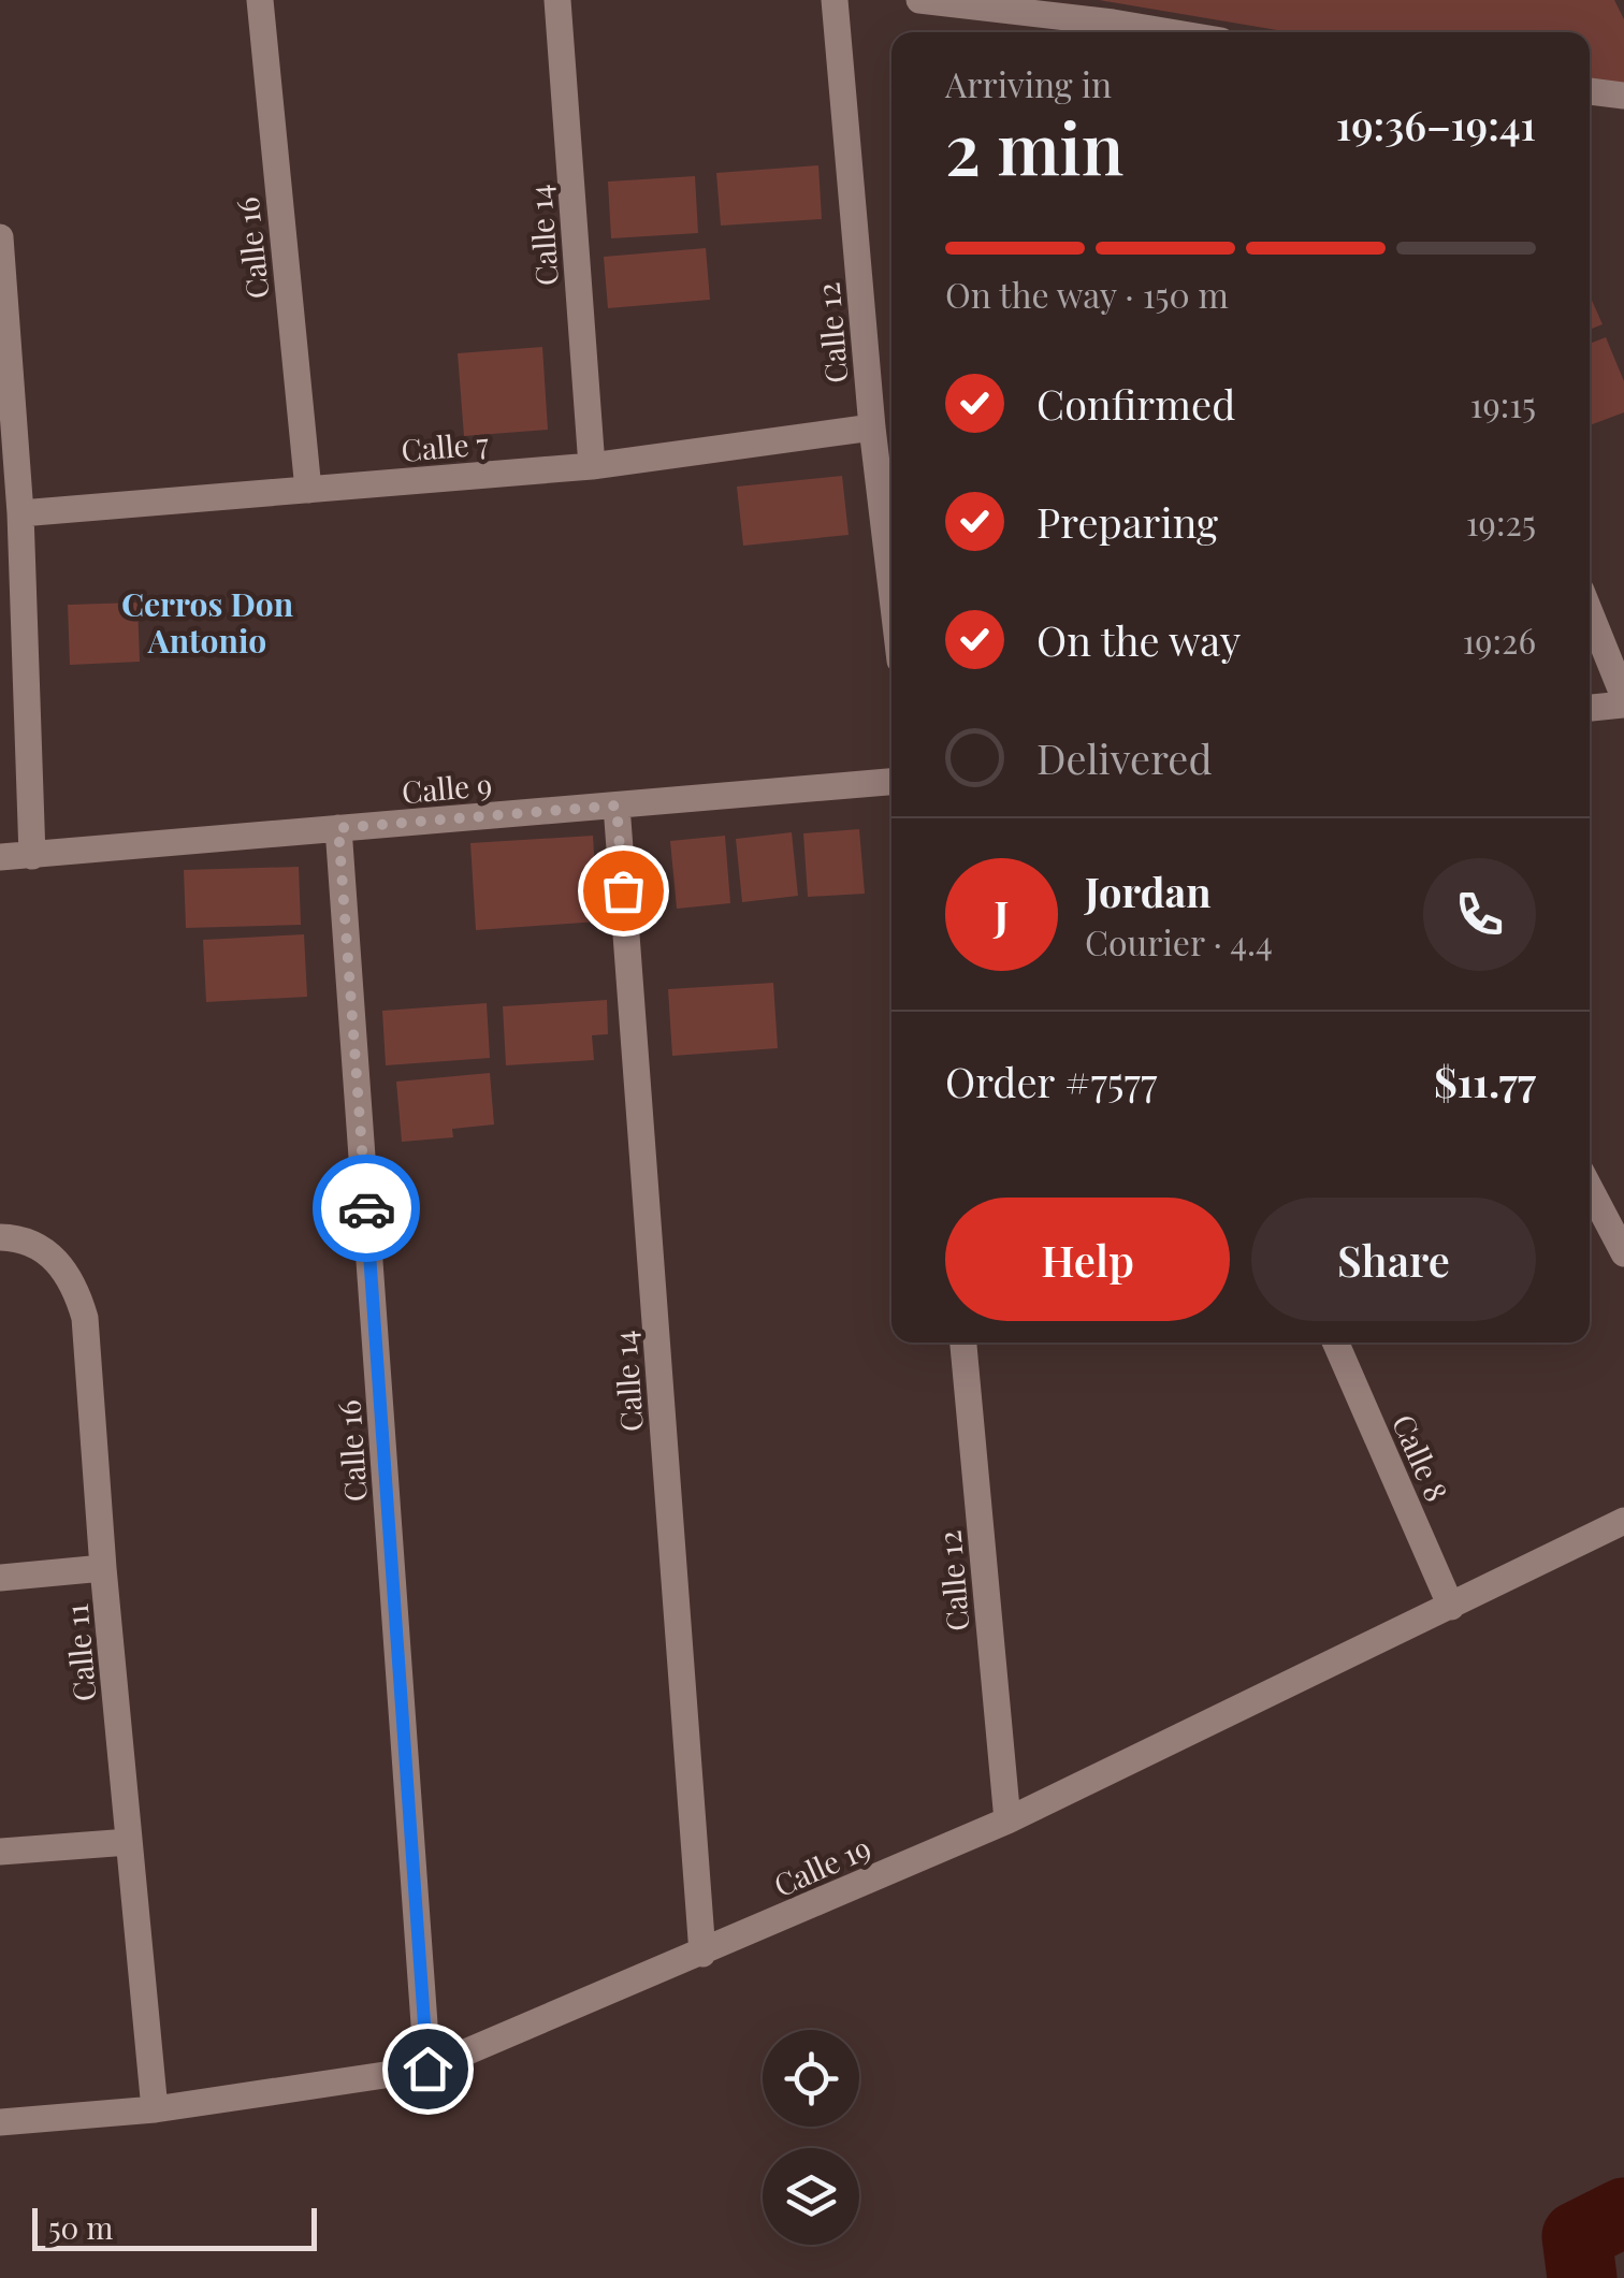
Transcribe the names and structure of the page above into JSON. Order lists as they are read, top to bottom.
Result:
{
  "streets": {
    "street": [
      "Calle 14",
      "Calle 16",
      "Calle 12",
      "Calle 7",
      "Calle 9",
      "Calle 8",
      "Calle 11",
      "Calle 19"
    ]
  },
  "crossings": [
    ["Calle 14", "Calle 7"],
    ["Calle 14", "Calle 9"],
    ["Calle 14", "Calle 19"],
    ["Calle 16", "Calle 7"],
    ["Calle 16", "Calle 9"],
    ["Calle 16", "Calle 19"],
    ["Calle 12", "Calle 7"],
    ["Calle 12", "Calle 19"],
    ["Calle 8", "Calle 19"],
    ["Calle 11", "Calle 19"]
  ],
  "districts": ["Cerros Don Antonio"],
  "scale_bar": "50 m",
  "page": {
    "heading": ["2 min", "Arriving in", "19:36–19:41"],
    "panel": [
      "Jordan",
      "Courier · 4.4",
      "Order #7577",
      "$11.77"
    ],
    "bar": "On the way · 150 m",
    "list": [
      ["Confirmed", "19:15"],
      ["Preparing", "19:25"],
      ["On the way", "19:26"],
      "Delivered"
    ],
    "round": "J",
    "buttons": ["Help", "Share"],
    "scale": "50 m"
  }
}
